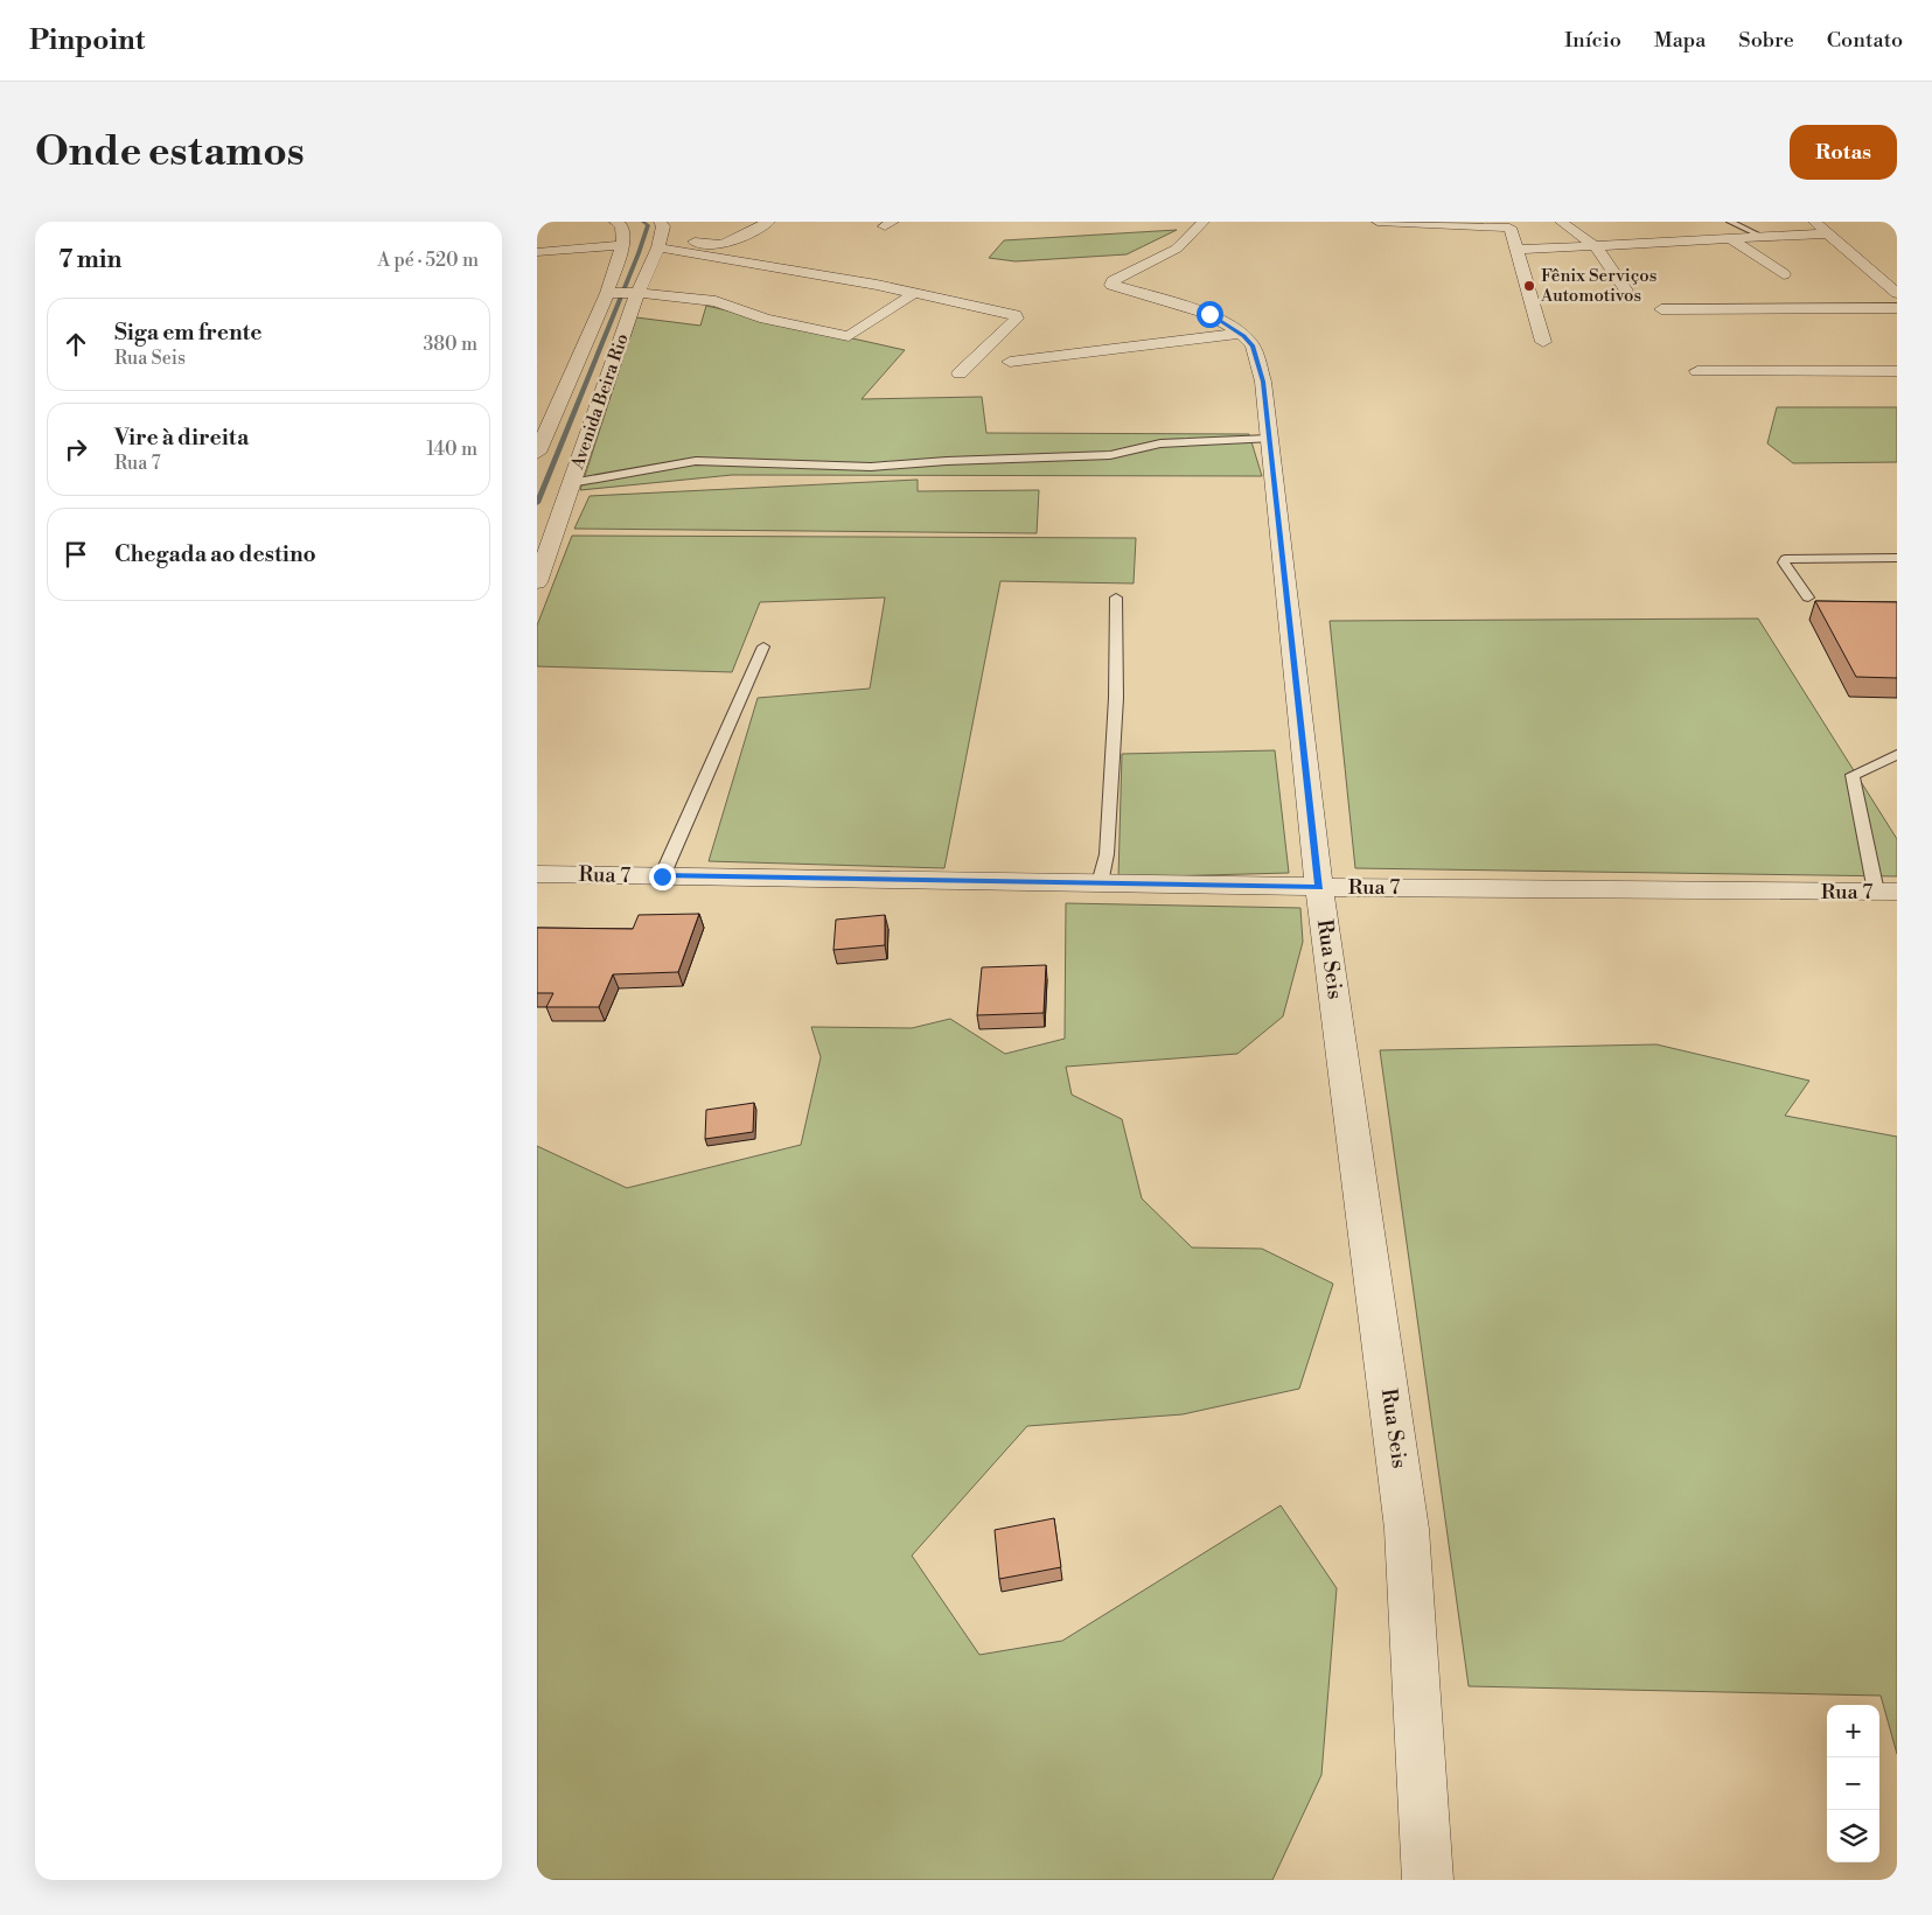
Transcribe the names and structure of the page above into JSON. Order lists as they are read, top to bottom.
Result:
{
  "streets": {
    "street": ["Avenida Beira Rio", "Rua 7", "Rua Seis"]
  },
  "crossings": [
    ["Rua 7", "Rua Seis"]
  ],
  "places": ["Fênix Serviços Automotivos"],
  "page": {
    "header": "Pinpoint",
    "nav": [
      "Início",
      "Mapa",
      "Sobre",
      "Contato"
    ],
    "buttons": "Rotas",
    "title": "Onde estamos",
    "heading": ["7 min", "A pé · 520 m"],
    "list": [
      ["Siga em frente", "Rua Seis", "380 m"],
      ["Vire à direita", "Rua 7", "140 m"],
      "Chegada ao destino"
    ],
    "map_buttons": ["+", "−"]
  }
}
